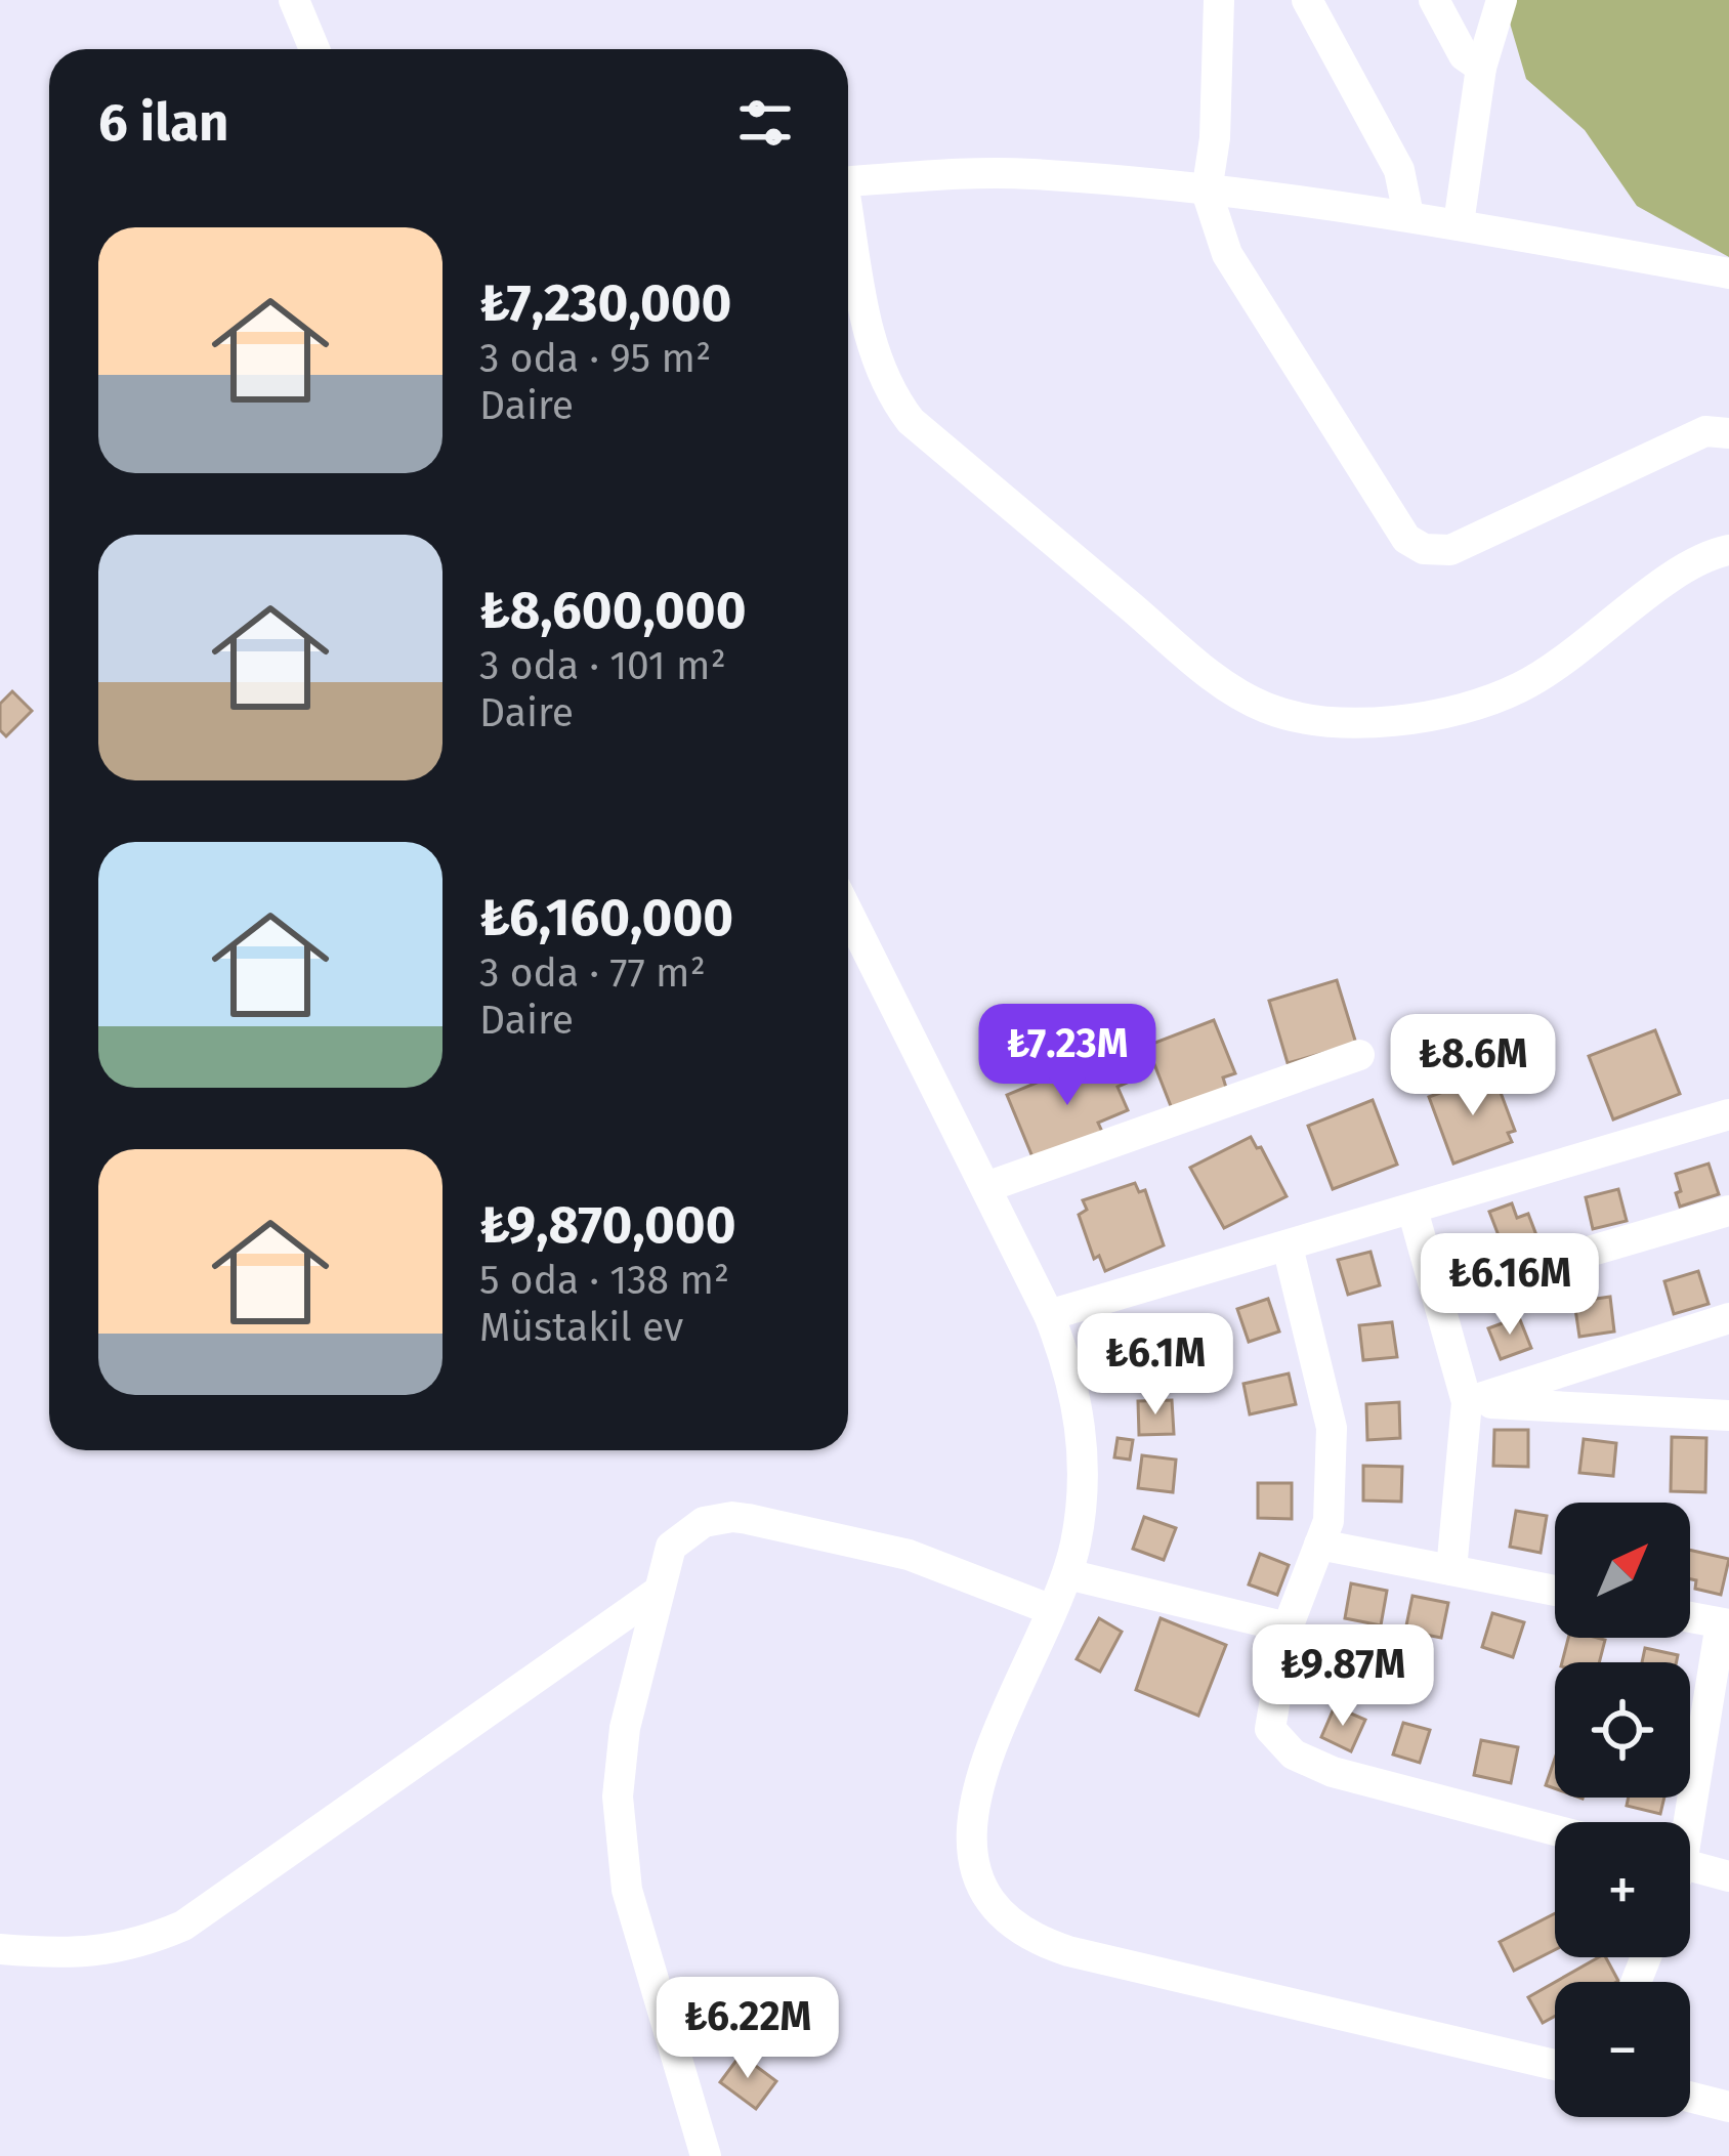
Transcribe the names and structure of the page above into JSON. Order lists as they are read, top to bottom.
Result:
{
  "north": "top right",
  "page": {
    "heading": "6 ilan",
    "list": [
      {
        "name": "₺7,230,000",
        "note": "3 oda · 95 m² · Daire"
      },
      {
        "name": "₺8,600,000",
        "note": "3 oda · 101 m² · Daire"
      },
      {
        "name": "₺6,160,000",
        "note": "3 oda · 77 m² · Daire"
      },
      {
        "name": "₺9,870,000",
        "note": "5 oda · 138 m² · Müstakil ev"
      }
    ],
    "price": [
      "₺7.23M",
      "₺8.6M",
      "₺6.16M",
      "₺6.1M",
      "₺9.87M",
      "₺6.22M"
    ],
    "map_buttons": ["+", "−"]
  }
}
